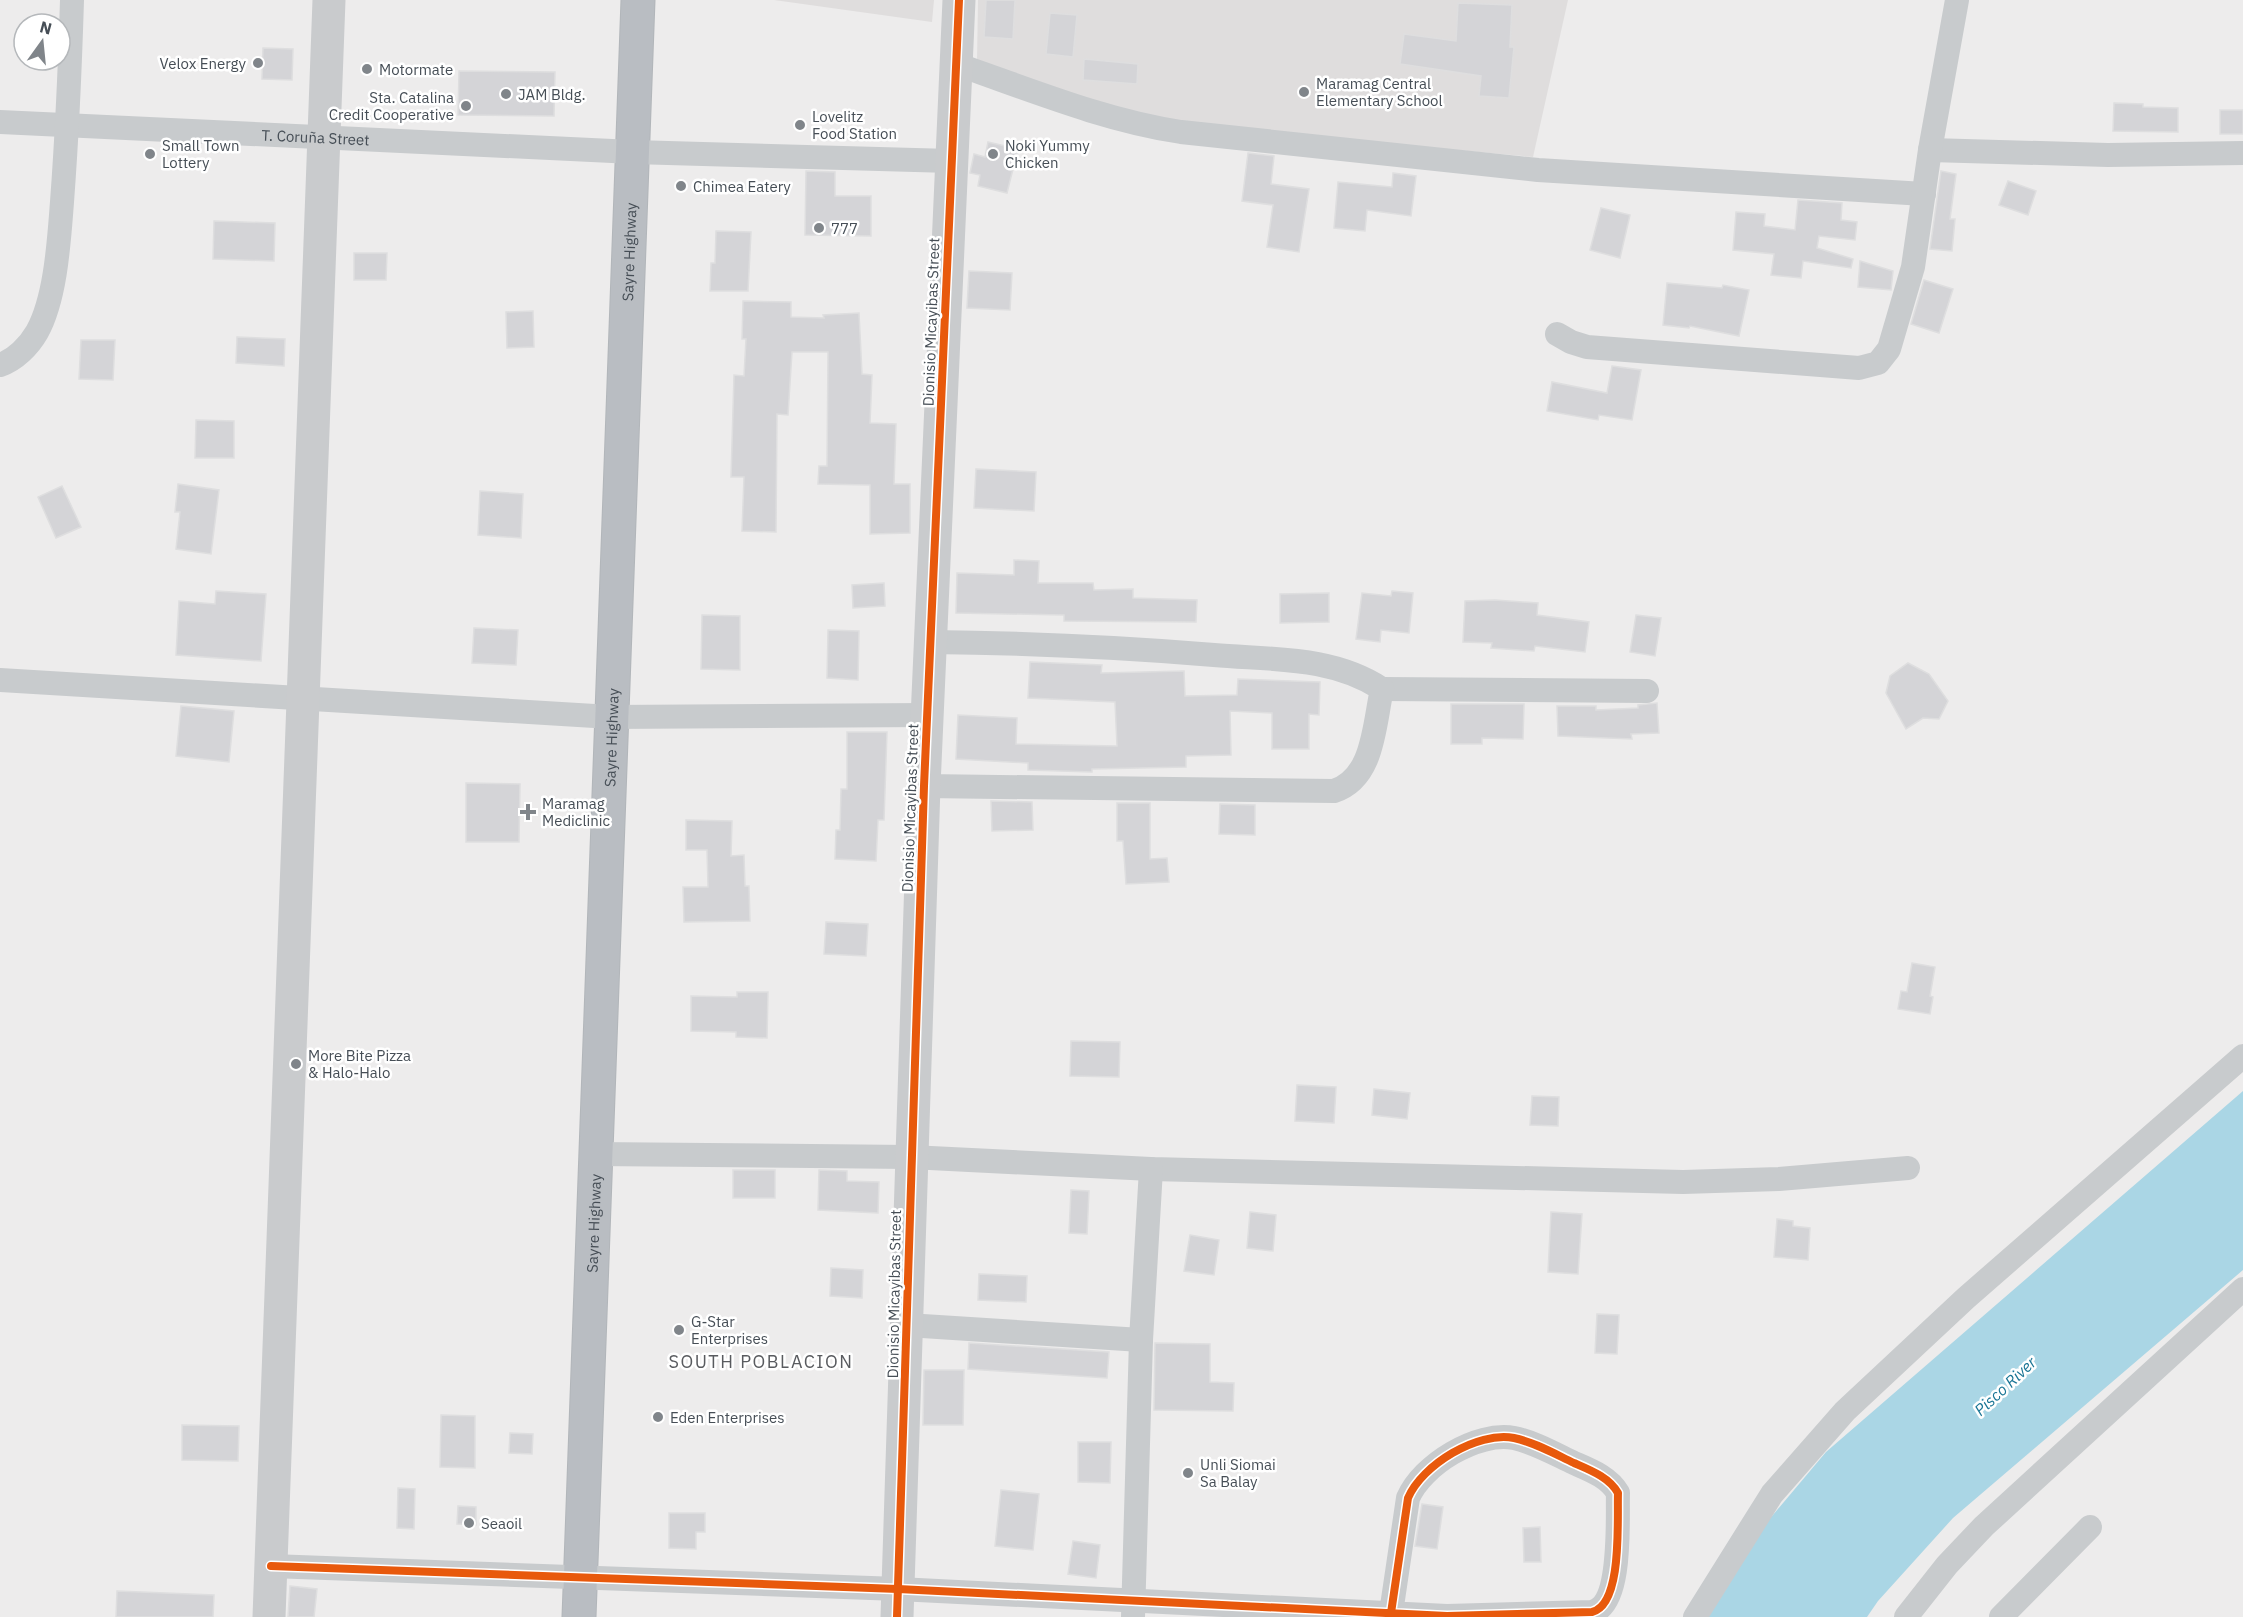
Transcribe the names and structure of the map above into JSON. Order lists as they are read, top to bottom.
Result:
{
  "streets": {
    "highway": ["Sayre Highway"],
    "street": ["T. Coruña Street", "Dionisio Micayibas Street"]
  },
  "crossings": [
    ["T. Coruña Street", "Sayre Highway"],
    ["T. Coruña Street", "Dionisio Micayibas Street"]
  ],
  "districts": ["SOUTH POBLACION"],
  "water": ["Pisco River"],
  "places": {
    "other": [
      "Velox Energy",
      "Motormate",
      "Maramag Central Elementary School",
      "JAM Bldg.",
      "Sta. Catalina Credit Cooperative",
      "Lovelitz Food Station",
      "Small Town Lottery",
      "Noki Yummy Chicken",
      "Chimea Eatery",
      "777",
      "More Bite Pizza & Halo-Halo",
      "G-Star Enterprises",
      "Eden Enterprises",
      "Unli Siomai Sa Balay",
      "Seaoil"
    ],
    "health": ["Maramag Mediclinic"]
  },
  "north": "top"
}
